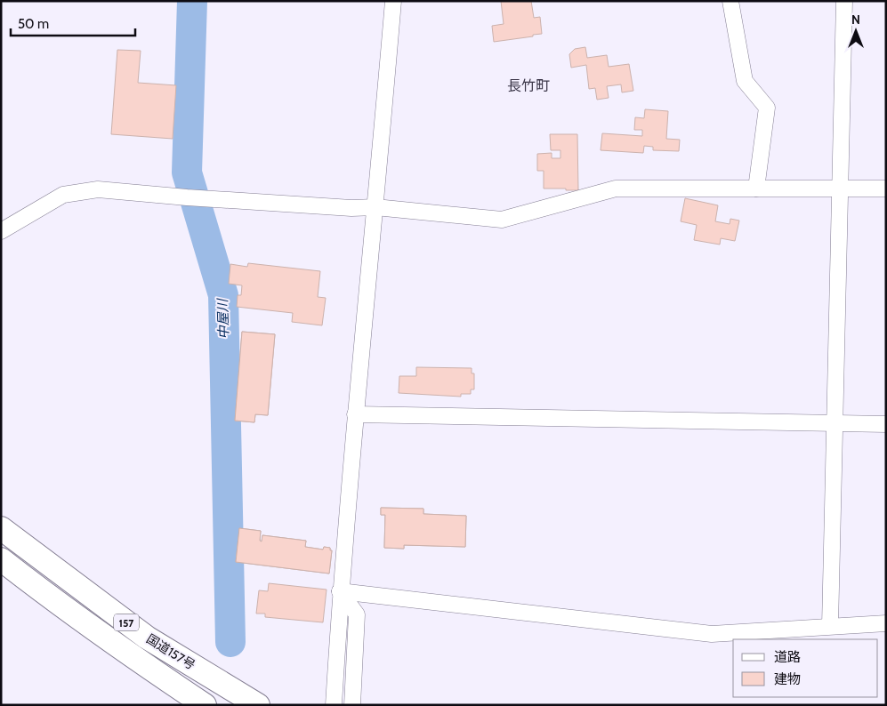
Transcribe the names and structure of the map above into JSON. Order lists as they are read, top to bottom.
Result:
{
  "streets": {
    "highway": ["157", "国道157号"]
  },
  "districts": ["長竹町"],
  "water": ["中屋川"],
  "legend": ["道路", "建物"],
  "scale_bar": "50 m",
  "north": "top"
}
